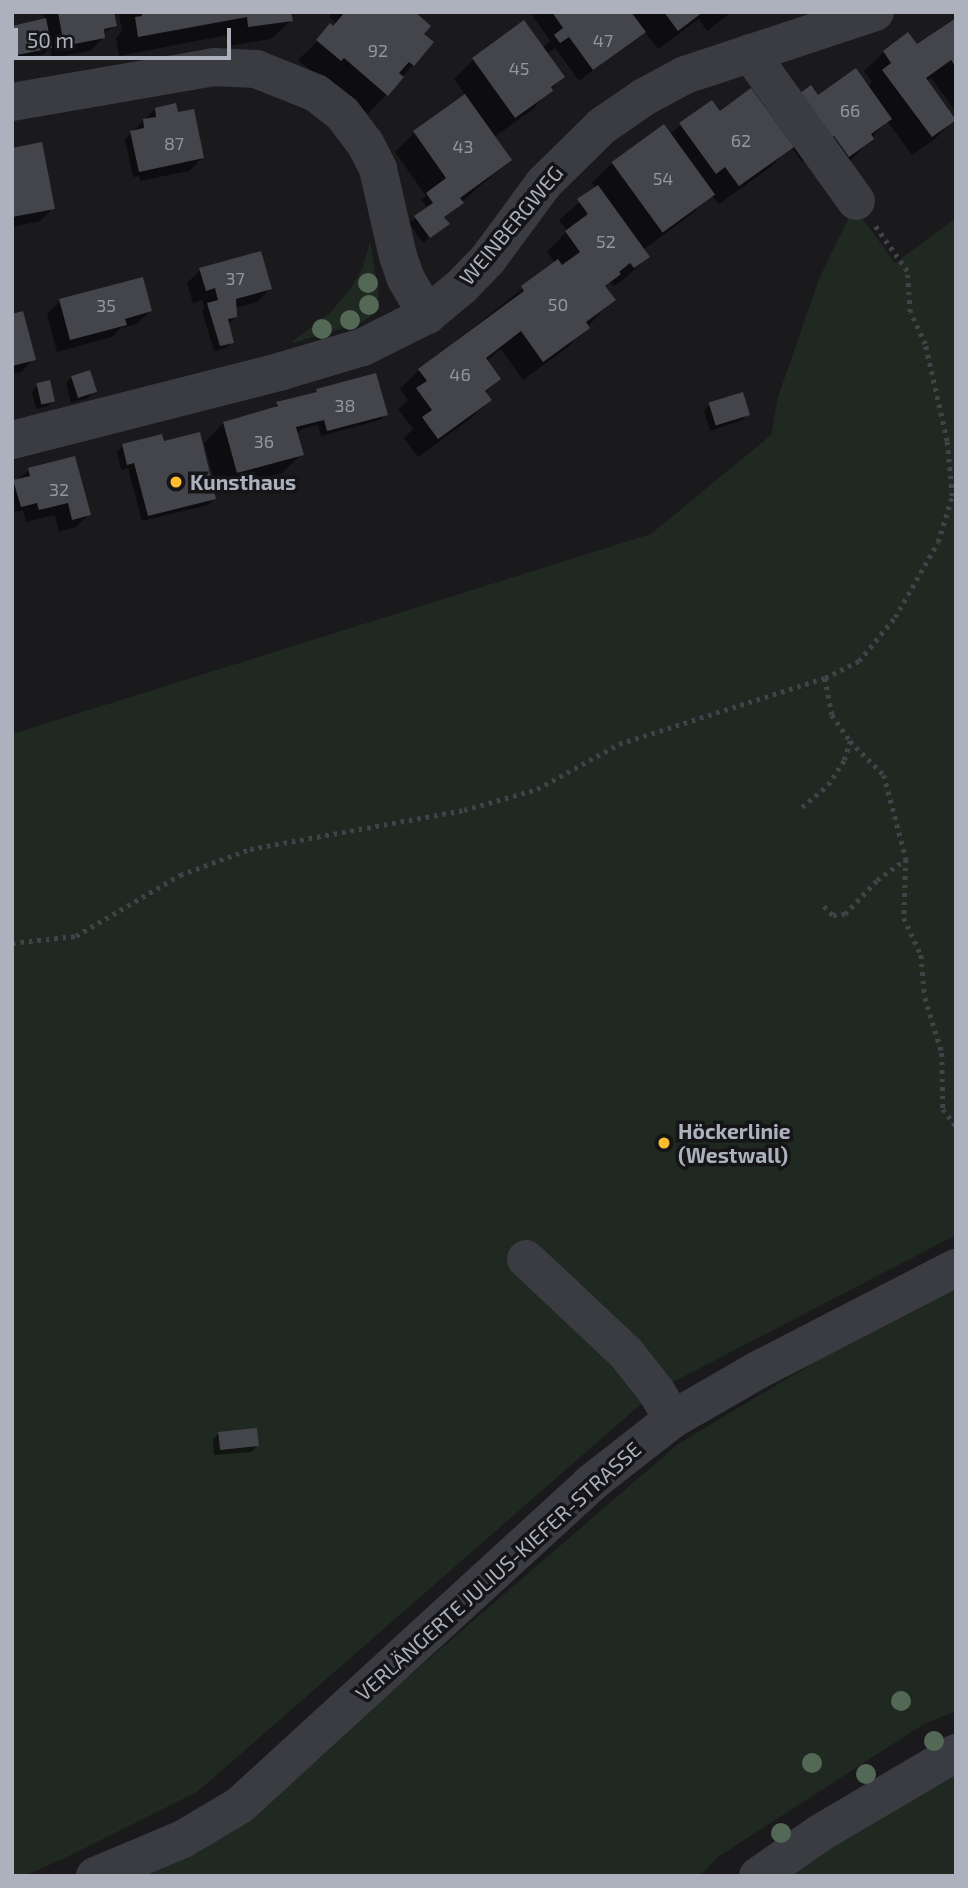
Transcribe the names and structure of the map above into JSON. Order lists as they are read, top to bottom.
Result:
{
  "streets": {
    "street": ["WEINBERGWEG", "VERLÄNGERTE JULIUS-KIEFER-STRASSE"]
  },
  "places": ["Kunsthaus", "Höckerlinie (Westwall)"],
  "house_numbers": [
    "47",
    "92",
    "45",
    "66",
    "62",
    "87",
    "43",
    "54",
    "52",
    "37",
    "50",
    "35",
    "46",
    "38",
    "36",
    "32"
  ],
  "scale_bar": "50 m"
}
